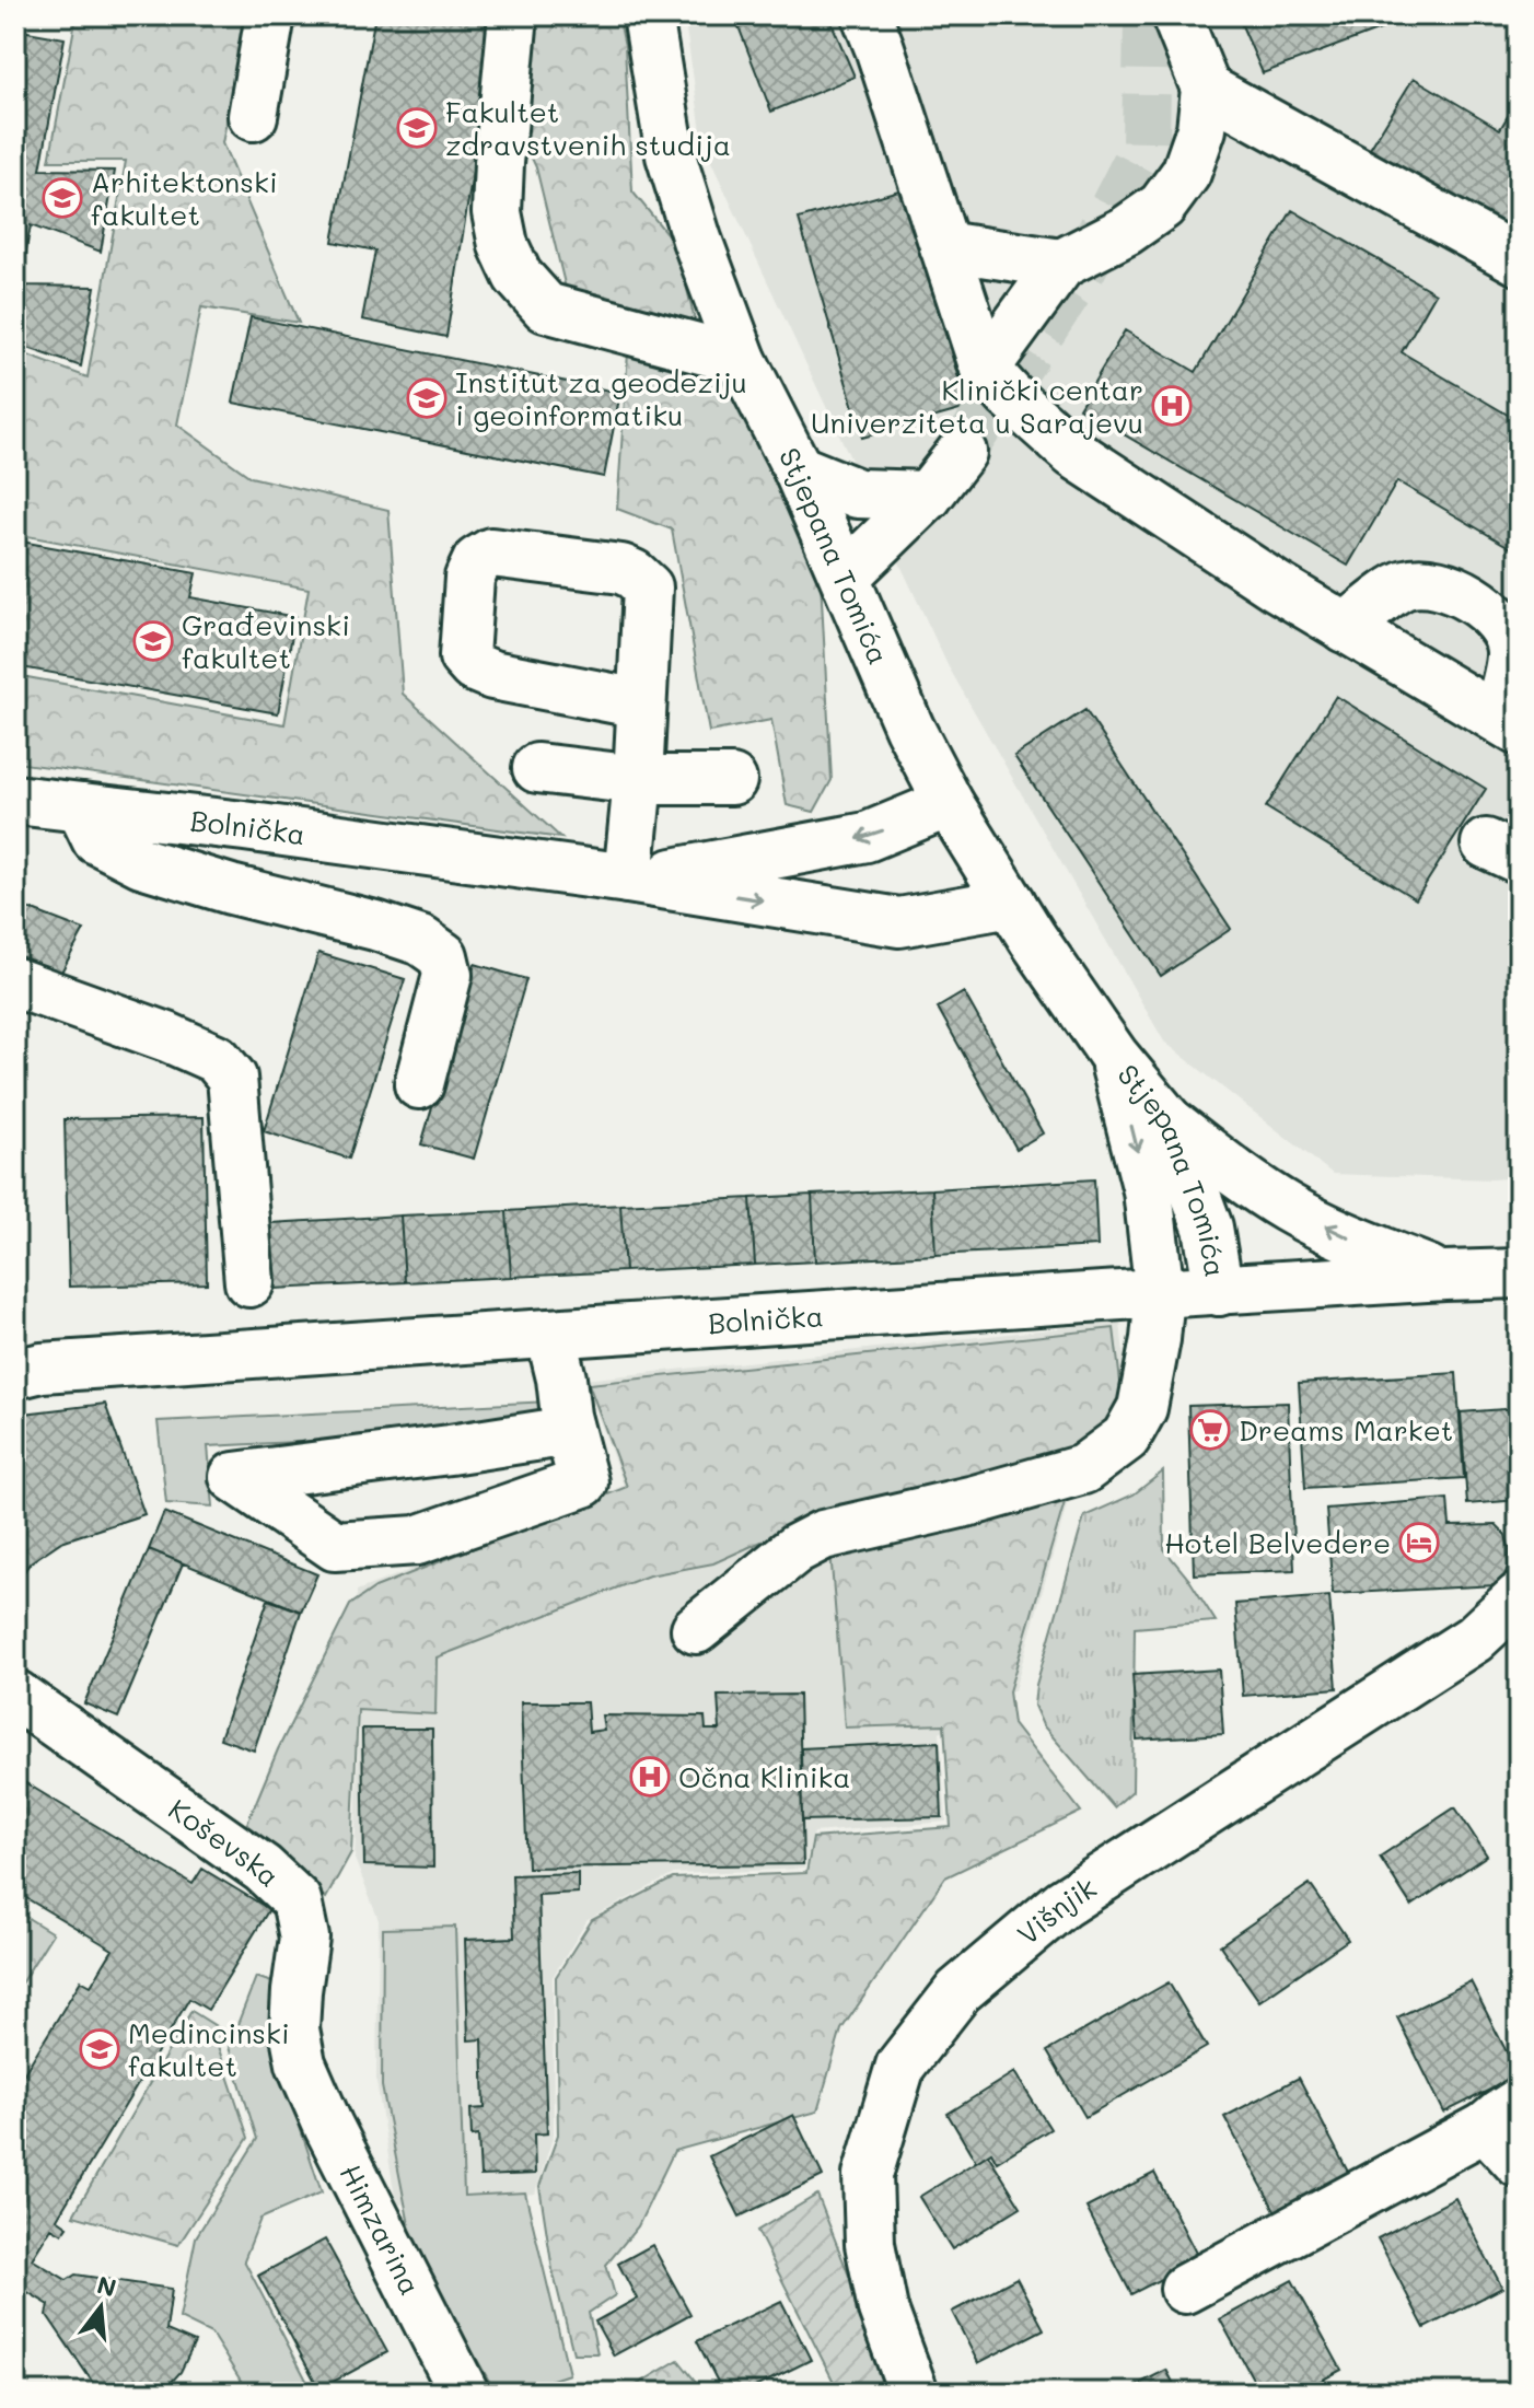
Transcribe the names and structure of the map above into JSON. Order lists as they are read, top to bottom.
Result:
{
  "streets": {
    "street": [
      "Stjepana Tomića",
      "Bolnička",
      "Koševska",
      "Višnjik",
      "Himzarina"
    ]
  },
  "crossings": [
    ["Stjepana Tomića", "Bolnička"],
    ["Koševska", "Himzarina"]
  ],
  "places": {
    "school or university": [
      "Fakultet zdravstvenih studija",
      "Arhitektonski fakultet",
      "Institut za geodeziju i geoinformatiku",
      "Građevinski fakultet",
      "Medincinski fakultet"
    ],
    "hospital": ["Klinički centar Univerziteta u Sarajevu", "Očna Klinika"],
    "supermarket": ["Dreams Market"],
    "hotel": ["Hotel Belvedere"]
  },
  "north": "top"
}
